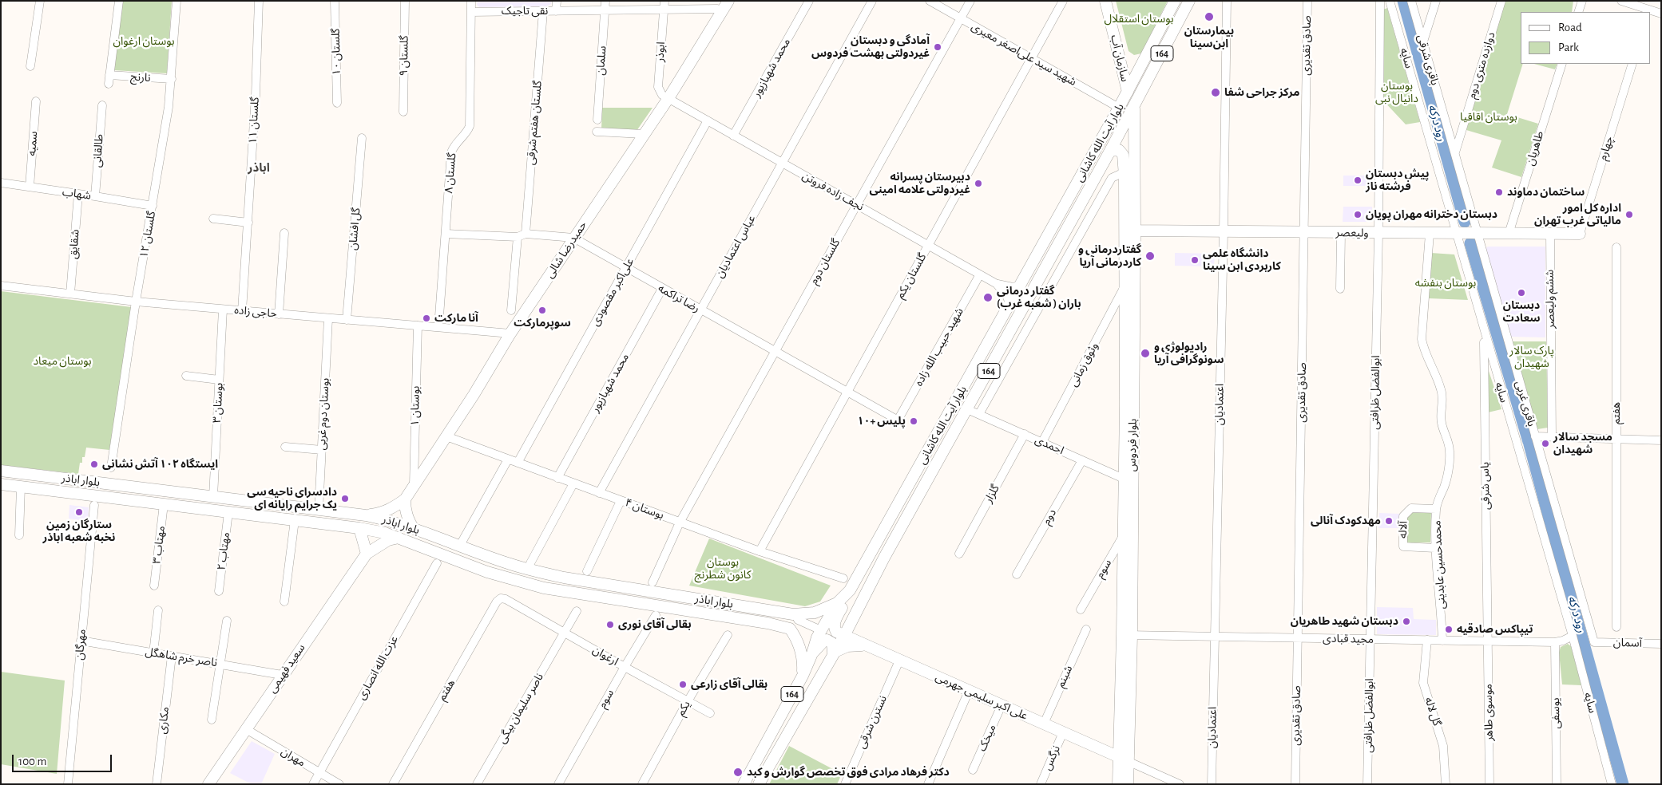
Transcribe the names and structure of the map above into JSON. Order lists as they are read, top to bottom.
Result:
{
  "streets": {
    "main road": [
      "164",
      "سازمان آب",
      "بلوار آیت الله کاشانی",
      "ولیعصر",
      "حمیدرضا شالی",
      "بلوار فردوس",
      "بلوار اباذر",
      "سعید فهیمی",
      "علی اکبر سلیمی جهرمی"
    ],
    "street": [
      "نقی تاجیک",
      "صادق تقدیری",
      "گلستان ۱۰",
      "ابوذر",
      "شهید سید علی‌اصغر معیری",
      "گلستان ۹",
      "سایه",
      "باقری شرقی",
      "سلمان",
      "دوازده متری دوم",
      "محمد شهبازپور",
      "نارنج",
      "گلستان ۱۱",
      "گلستان هفتم شرقی",
      "سمیه",
      "طاهریان",
      "چهارم",
      "طالقانی",
      "گلستان ٨",
      "نجف زاده فروتن",
      "شهاب",
      "گل افشان",
      "گلستان ۱۲",
      "شقایق",
      "عباس اعتمادیان",
      "گلستان دوم",
      "گلستان یکم",
      "علی‌اکبر مقصودی",
      "رضا تراکمه",
      "ششم ولیعصر",
      "حاجی زاده",
      "شهید حبیب الله زاده",
      "وثوق زمانی",
      "ابوالفضل ظرافتی",
      "بوستان ۳",
      "باقری غربی",
      "اعتمادیان",
      "بوستان ۱",
      "هفتم",
      "بوستان دوم غربی",
      "احمدی",
      "یاس شرقی",
      "گلزار",
      "بوستان ۴",
      "دوم",
      "آلاله",
      "مهتاب ۳",
      "مهتاب ۲",
      "محمدحسین عابدینی",
      "سوم",
      "مجید قبادی",
      "آسمان",
      "مهرگان",
      "ارغوان",
      "ناصر خرم شاهگل",
      "عزت الله انصاری",
      "شبنم",
      "ناصر سلیمان بیگی",
      "یکم",
      "گل لاله",
      "موسوی طاهر",
      "یوسفی",
      "مکاری",
      "نسترن شرقی",
      "میخک",
      "مهران",
      "نرگس"
    ]
  },
  "crossings": [
    ["نقی تاجیک", "ابوذر"],
    ["نقی تاجیک", "سلمان"],
    ["نقی تاجیک", "گلستان هفتم شرقی"],
    ["نقی تاجیک", "گلستان ٨"],
    ["نقی تاجیک", "حمیدرضا شالی"],
    ["صادق تقدیری", "ولیعصر"],
    ["صادق تقدیری", "مجید قبادی"],
    ["ابوذر", "نجف زاده فروتن"],
    ["ابوذر", "حمیدرضا شالی"],
    ["شهید سید علی‌اصغر معیری", "بلوار آیت الله کاشانی"],
    ["شهید سید علی‌اصغر معیری", "گلستان دوم"],
    ["شهید سید علی‌اصغر معیری", "گلستان یکم"],
    ["سازمان آب", "بلوار آیت الله کاشانی"],
    ["سایه", "ولیعصر"],
    ["سایه", "یاس شرقی"],
    ["سایه", "مجید قبادی"],
    ["باقری شرقی", "دوازده متری دوم"],
    ["باقری شرقی", "ولیعصر"],
    ["باقری شرقی", "باقری غربی"],
    ["محمد شهبازپور", "نجف زاده فروتن"],
    ["محمد شهبازپور", "رضا تراکمه"],
    ["محمد شهبازپور", "بوستان ۴"],
    ["نارنج", "گلستان ۱۲"],
    ["گلستان ۱۱", "حاجی زاده"],
    ["گلستان هفتم شرقی", "رضا تراکمه"],
    ["بلوار آیت الله کاشانی", "نجف زاده فروتن"],
    ["بلوار آیت الله کاشانی", "احمدی"],
    ["بلوار آیت الله کاشانی", "بلوار فردوس"],
    ["بلوار آیت الله کاشانی", "بلوار اباذر"],
    ["بلوار آیت الله کاشانی", "علی اکبر سلیمی جهرمی"],
    ["سمیه", "شهاب"],
    ["طاهریان", "ولیعصر"],
    ["چهارم", "ولیعصر"],
    ["طالقانی", "شهاب"],
    ["گلستان ٨", "رضا تراکمه"],
    ["گلستان ٨", "حاجی زاده"],
    ["نجف زاده فروتن", "عباس اعتمادیان"],
    ["نجف زاده فروتن", "حمیدرضا شالی"],
    ["نجف زاده فروتن", "گلستان دوم"],
    ["نجف زاده فروتن", "گلستان یکم"],
    ["نجف زاده فروتن", "علی‌اکبر مقصودی"],
    ["نجف زاده فروتن", "شهید حبیب الله زاده"],
    ["شهاب", "گلستان ۱۲"],
    ["شهاب", "شقایق"],
    ["گل افشان", "حاجی زاده"],
    ["ولیعصر", "ششم ولیعصر"],
    ["ولیعصر", "ابوالفضل ظرافتی"],
    ["ولیعصر", "باقری غربی"],
    ["ولیعصر", "اعتمادیان"],
    ["ولیعصر", "بلوار فردوس"],
    ["ولیعصر", "محمدحسین عابدینی"],
    ["گلستان ۱۲", "حاجی زاده"],
    ["شقایق", "حاجی زاده"],
    ["عباس اعتمادیان", "رضا تراکمه"],
    ["عباس اعتمادیان", "بوستان ۴"],
    ["حمیدرضا شالی", "رضا تراکمه"],
    ["حمیدرضا شالی", "حاجی زاده"],
    ["حمیدرضا شالی", "بوستان ۱"],
    ["حمیدرضا شالی", "بوستان ۴"],
    ["گلستان دوم", "رضا تراکمه"],
    ["گلستان دوم", "بوستان ۴"],
    ["گلستان یکم", "رضا تراکمه"],
    ["گلستان یکم", "بوستان ۴"],
    ["علی‌اکبر مقصودی", "رضا تراکمه"],
    ["علی‌اکبر مقصودی", "بوستان ۴"],
    ["رضا تراکمه", "شهید حبیب الله زاده"],
    ["حاجی زاده", "بوستان ۳"],
    ["حاجی زاده", "بوستان ۱"],
    ["حاجی زاده", "بوستان دوم غربی"],
    ["وثوق زمانی", "احمدی"],
    ["وثوق زمانی", "بلوار فردوس"],
    ["ابوالفضل ظرافتی", "مجید قبادی"],
    ["بوستان ۳", "بلوار اباذر"],
    ["باقری غربی", "آسمان"],
    ["اعتمادیان", "مجید قبادی"],
    ["هفتم", "ارغوان"],
    ["بوستان دوم غربی", "بلوار اباذر"],
    ["احمدی", "بلوار فردوس"],
    ["احمدی", "گلزار"],
    ["احمدی", "دوم"],
    ["بلوار فردوس", "سوم"],
    ["بلوار فردوس", "مجید قبادی"],
    ["بلوار فردوس", "علی اکبر سلیمی جهرمی"],
    ["بلوار اباذر", "مهتاب ۳"],
    ["بلوار اباذر", "مهتاب ۲"],
    ["یاس شرقی", "مجید قبادی"],
    ["یاس شرقی", "موسوی طاهر"],
    ["آلاله", "محمدحسین عابدینی"],
    ["محمدحسین عابدینی", "مجید قبادی"],
    ["سوم", "ارغوان"],
    ["مجید قبادی", "گل لاله"],
    ["مجید قبادی", "موسوی طاهر"],
    ["مجید قبادی", "یوسفی"],
    ["مهرگان", "ناصر خرم شاهگل"],
    ["ارغوان", "ناصر سلیمان بیگی"],
    ["ارغوان", "یکم"],
    ["ناصر خرم شاهگل", "سعید فهیمی"],
    ["ناصر خرم شاهگل", "مکاری"],
    ["عزت الله انصاری", "مهران"],
    ["سعید فهیمی", "مهران"],
    ["شبنم", "علی اکبر سلیمی جهرمی"],
    ["علی اکبر سلیمی جهرمی", "نسترن شرقی"],
    ["علی اکبر سلیمی جهرمی", "میخک"],
    ["علی اکبر سلیمی جهرمی", "نرگس"]
  ],
  "districts": ["اباذر"],
  "water": ["رود درکه"],
  "parks": [
    "بوستان استقلال",
    "بوستان ارغوان",
    "بوستان دانیال نبی",
    "بوستان اقاقیا",
    "بوستان بنفشه",
    "پارک سالار شهیدان",
    "بوستان میعاد",
    "بوستان کانون شطرنج"
  ],
  "places": [
    "بیمارستان ابن‌سینا",
    "آمادگی و دبستان غیردولتی بهشت فردوس",
    "مرکز جراحی شفا",
    "پیش دبستان فرشته ناز",
    "دبیرستان پسرانه غیردولتی علامه امینی",
    "ساختمان دماوند",
    "دبستان دخترانه مهران پويان",
    "اداره کل امور مالیاتی غرب تهران",
    "گفتاردرمانی و کاردرمانی آریا",
    "دانشگاه علمی کاربردی ابن سینا",
    "دبستان سعادت",
    "گفتار درمانی باران ( شعبه غرب)",
    "سوپرمارکت",
    "آنا مارکت",
    "رادیولوژی و سونوگرافی آریا",
    "پلیس +۱۰",
    "مسجد سالار شهیدان",
    "ایستگاه ۱۰۲ آتش نشانی",
    "دادسرای ناحیه سی یک جرایم رایانه ای",
    "ستارگان زمین نخبه شعبه اباذر",
    "مهدکودک آنالی",
    "دبستان شهید طاهریان",
    "بقالی آقای نوری",
    "تیپاکس صادقیه",
    "بقالی آقای زارعی",
    "دکتر فرهاد مرادی فوق تخصص گوارش و کبد"
  ],
  "legend": ["Road", "Park"],
  "scale_bar": "100 m"
}
